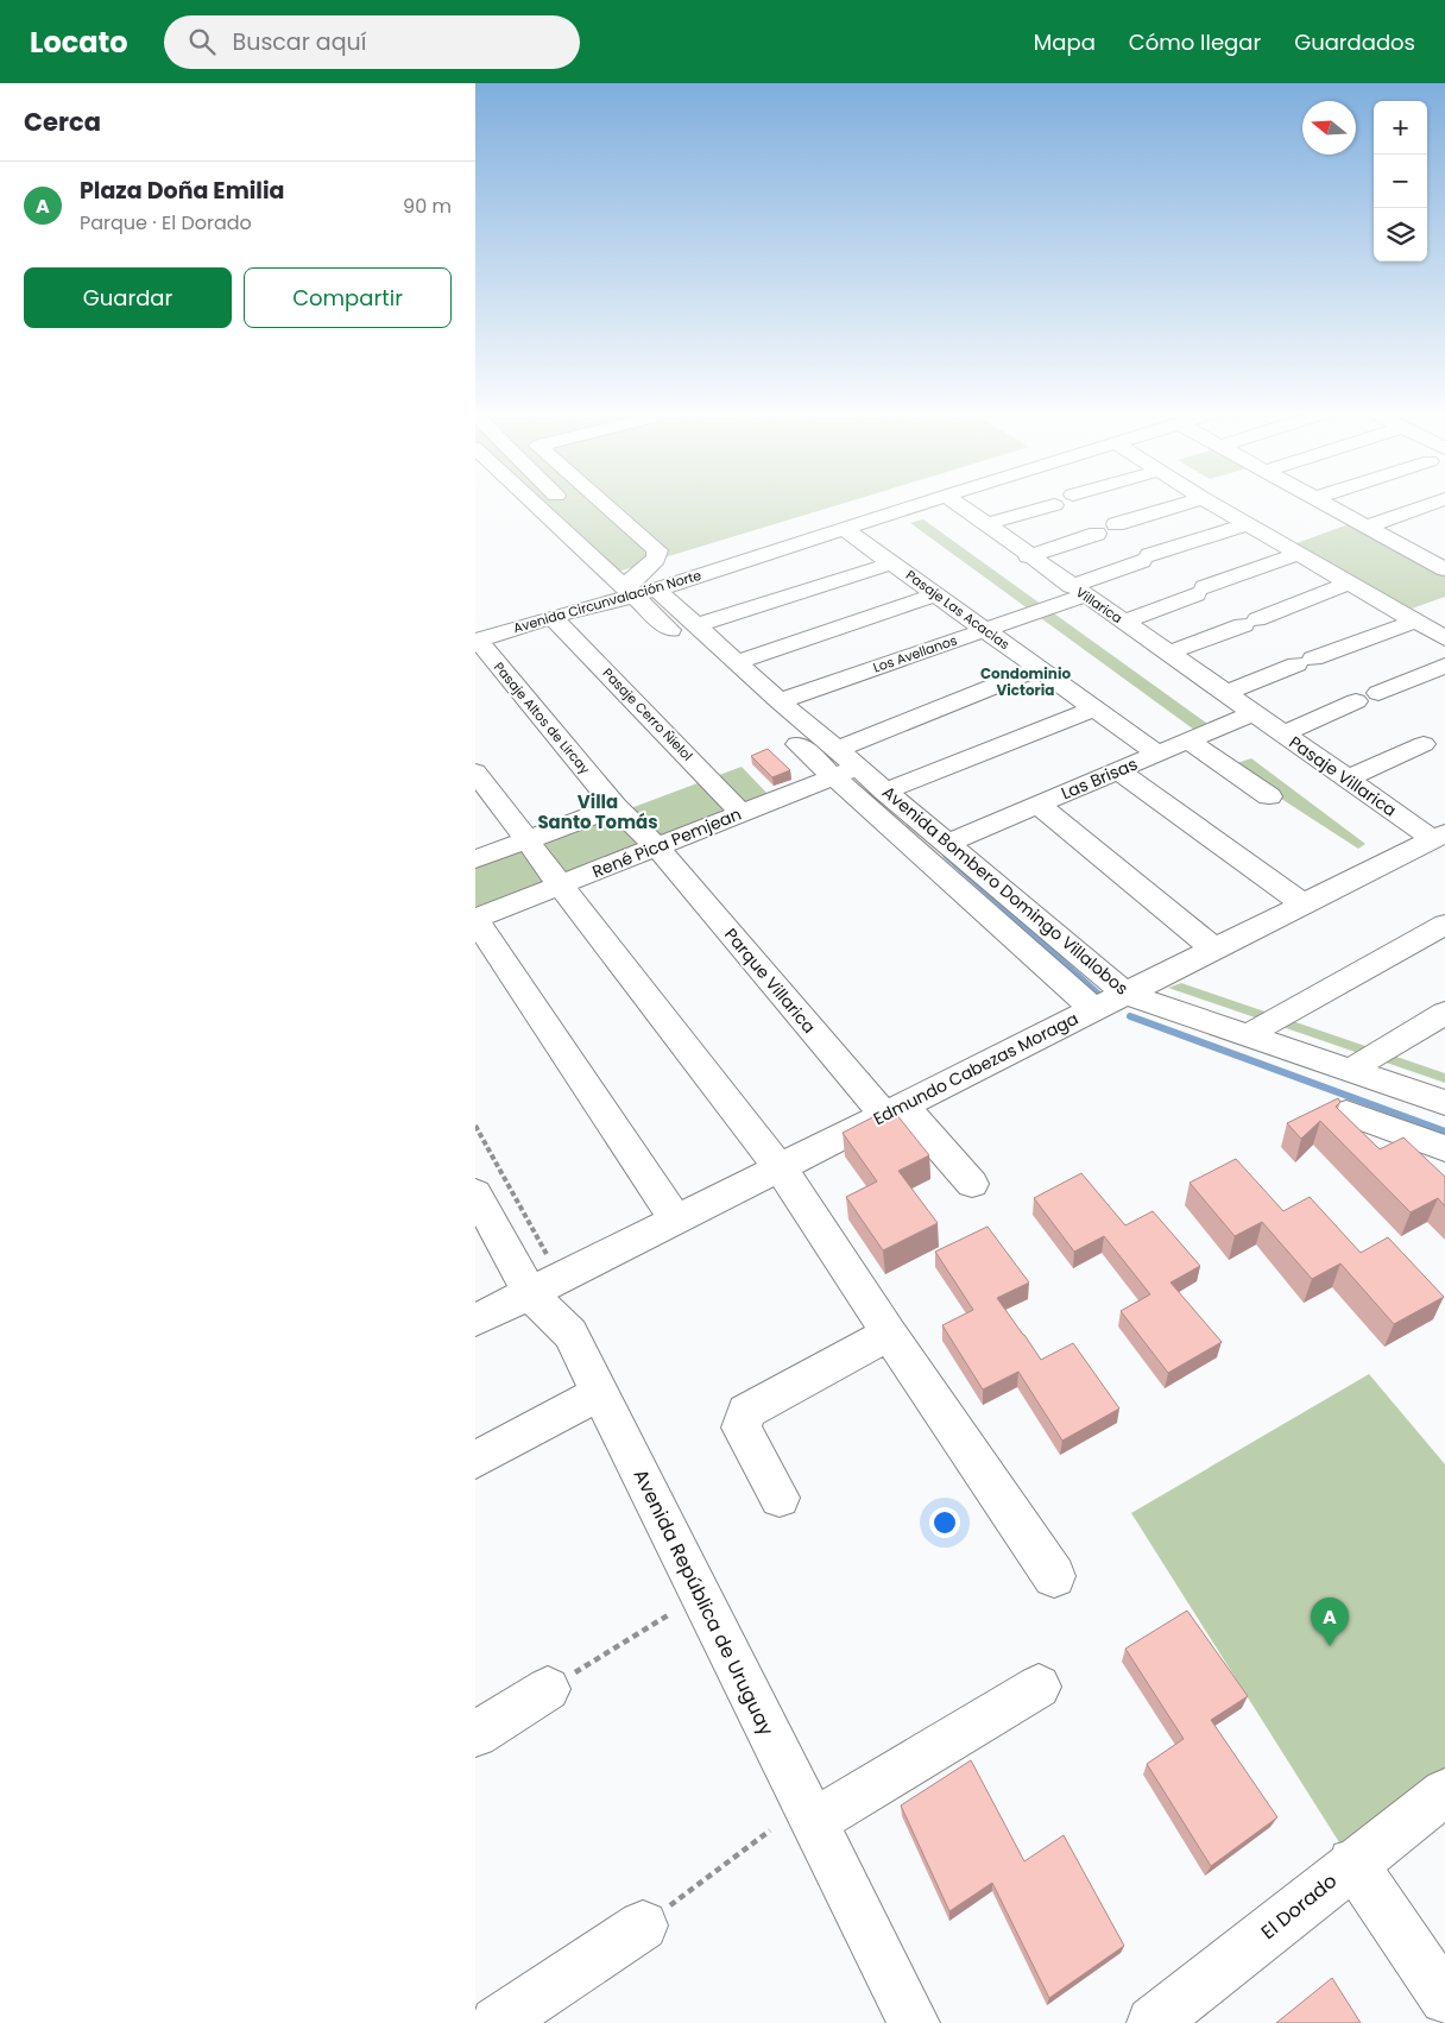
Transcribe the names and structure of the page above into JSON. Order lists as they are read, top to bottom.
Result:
{
  "streets": {
    "street": [
      "Avenida Circunvalación Norte",
      "Villarica",
      "Pasaje Las Acacias",
      "Los Avellanos",
      "Pasaje Cerro Ñielol",
      "Pasaje Altos de Lircay",
      "Pasaje Villarica",
      "Las Brisas",
      "René Pica Pemjean",
      "Avenida Bombero Domingo Villalobos",
      "Parque Villarica",
      "Edmundo Cabezas Moraga",
      "Avenida República de Uruguay",
      "El Dorado"
    ]
  },
  "crossings": [
    ["Avenida Circunvalación Norte", "Pasaje Las Acacias"],
    ["Avenida Circunvalación Norte", "Pasaje Cerro Ñielol"],
    ["Avenida Circunvalación Norte", "Pasaje Altos de Lircay"],
    ["Avenida Circunvalación Norte", "Avenida Bombero Domingo Villalobos"],
    ["Villarica", "Los Avellanos"],
    ["Villarica", "Pasaje Villarica"],
    ["Villarica", "Las Brisas"],
    ["Pasaje Las Acacias", "Los Avellanos"],
    ["Pasaje Las Acacias", "Las Brisas"],
    ["Pasaje Las Acacias", "René Pica Pemjean"],
    ["Los Avellanos", "Avenida Bombero Domingo Villalobos"],
    ["Pasaje Cerro Ñielol", "René Pica Pemjean"],
    ["Pasaje Altos de Lircay", "René Pica Pemjean"],
    ["Pasaje Altos de Lircay", "Parque Villarica"],
    ["Pasaje Villarica", "Las Brisas"],
    ["Pasaje Villarica", "Edmundo Cabezas Moraga"],
    ["Las Brisas", "Avenida Bombero Domingo Villalobos"],
    ["René Pica Pemjean", "Avenida Bombero Domingo Villalobos"],
    ["René Pica Pemjean", "Parque Villarica"],
    ["Avenida Bombero Domingo Villalobos", "Edmundo Cabezas Moraga"],
    ["Parque Villarica", "Edmundo Cabezas Moraga"],
    ["Edmundo Cabezas Moraga", "Avenida República de Uruguay"]
  ],
  "districts": ["Condominio Victoria", "Villa Santo Tomás"],
  "north": "left",
  "page": {
    "header": "Locato",
    "search": "Buscar aquí",
    "nav": ["Mapa", "Cómo llegar", "Guardados"],
    "heading": "Cerca",
    "map_buttons": ["+", "−"],
    "list": [
      {
        "mark": "A",
        "name": "Plaza Doña Emilia",
        "note": "Parque · El Dorado",
        "value": "90 m"
      }
    ],
    "buttons": ["Guardar", "Compartir"],
    "pins": "A"
  }
}
